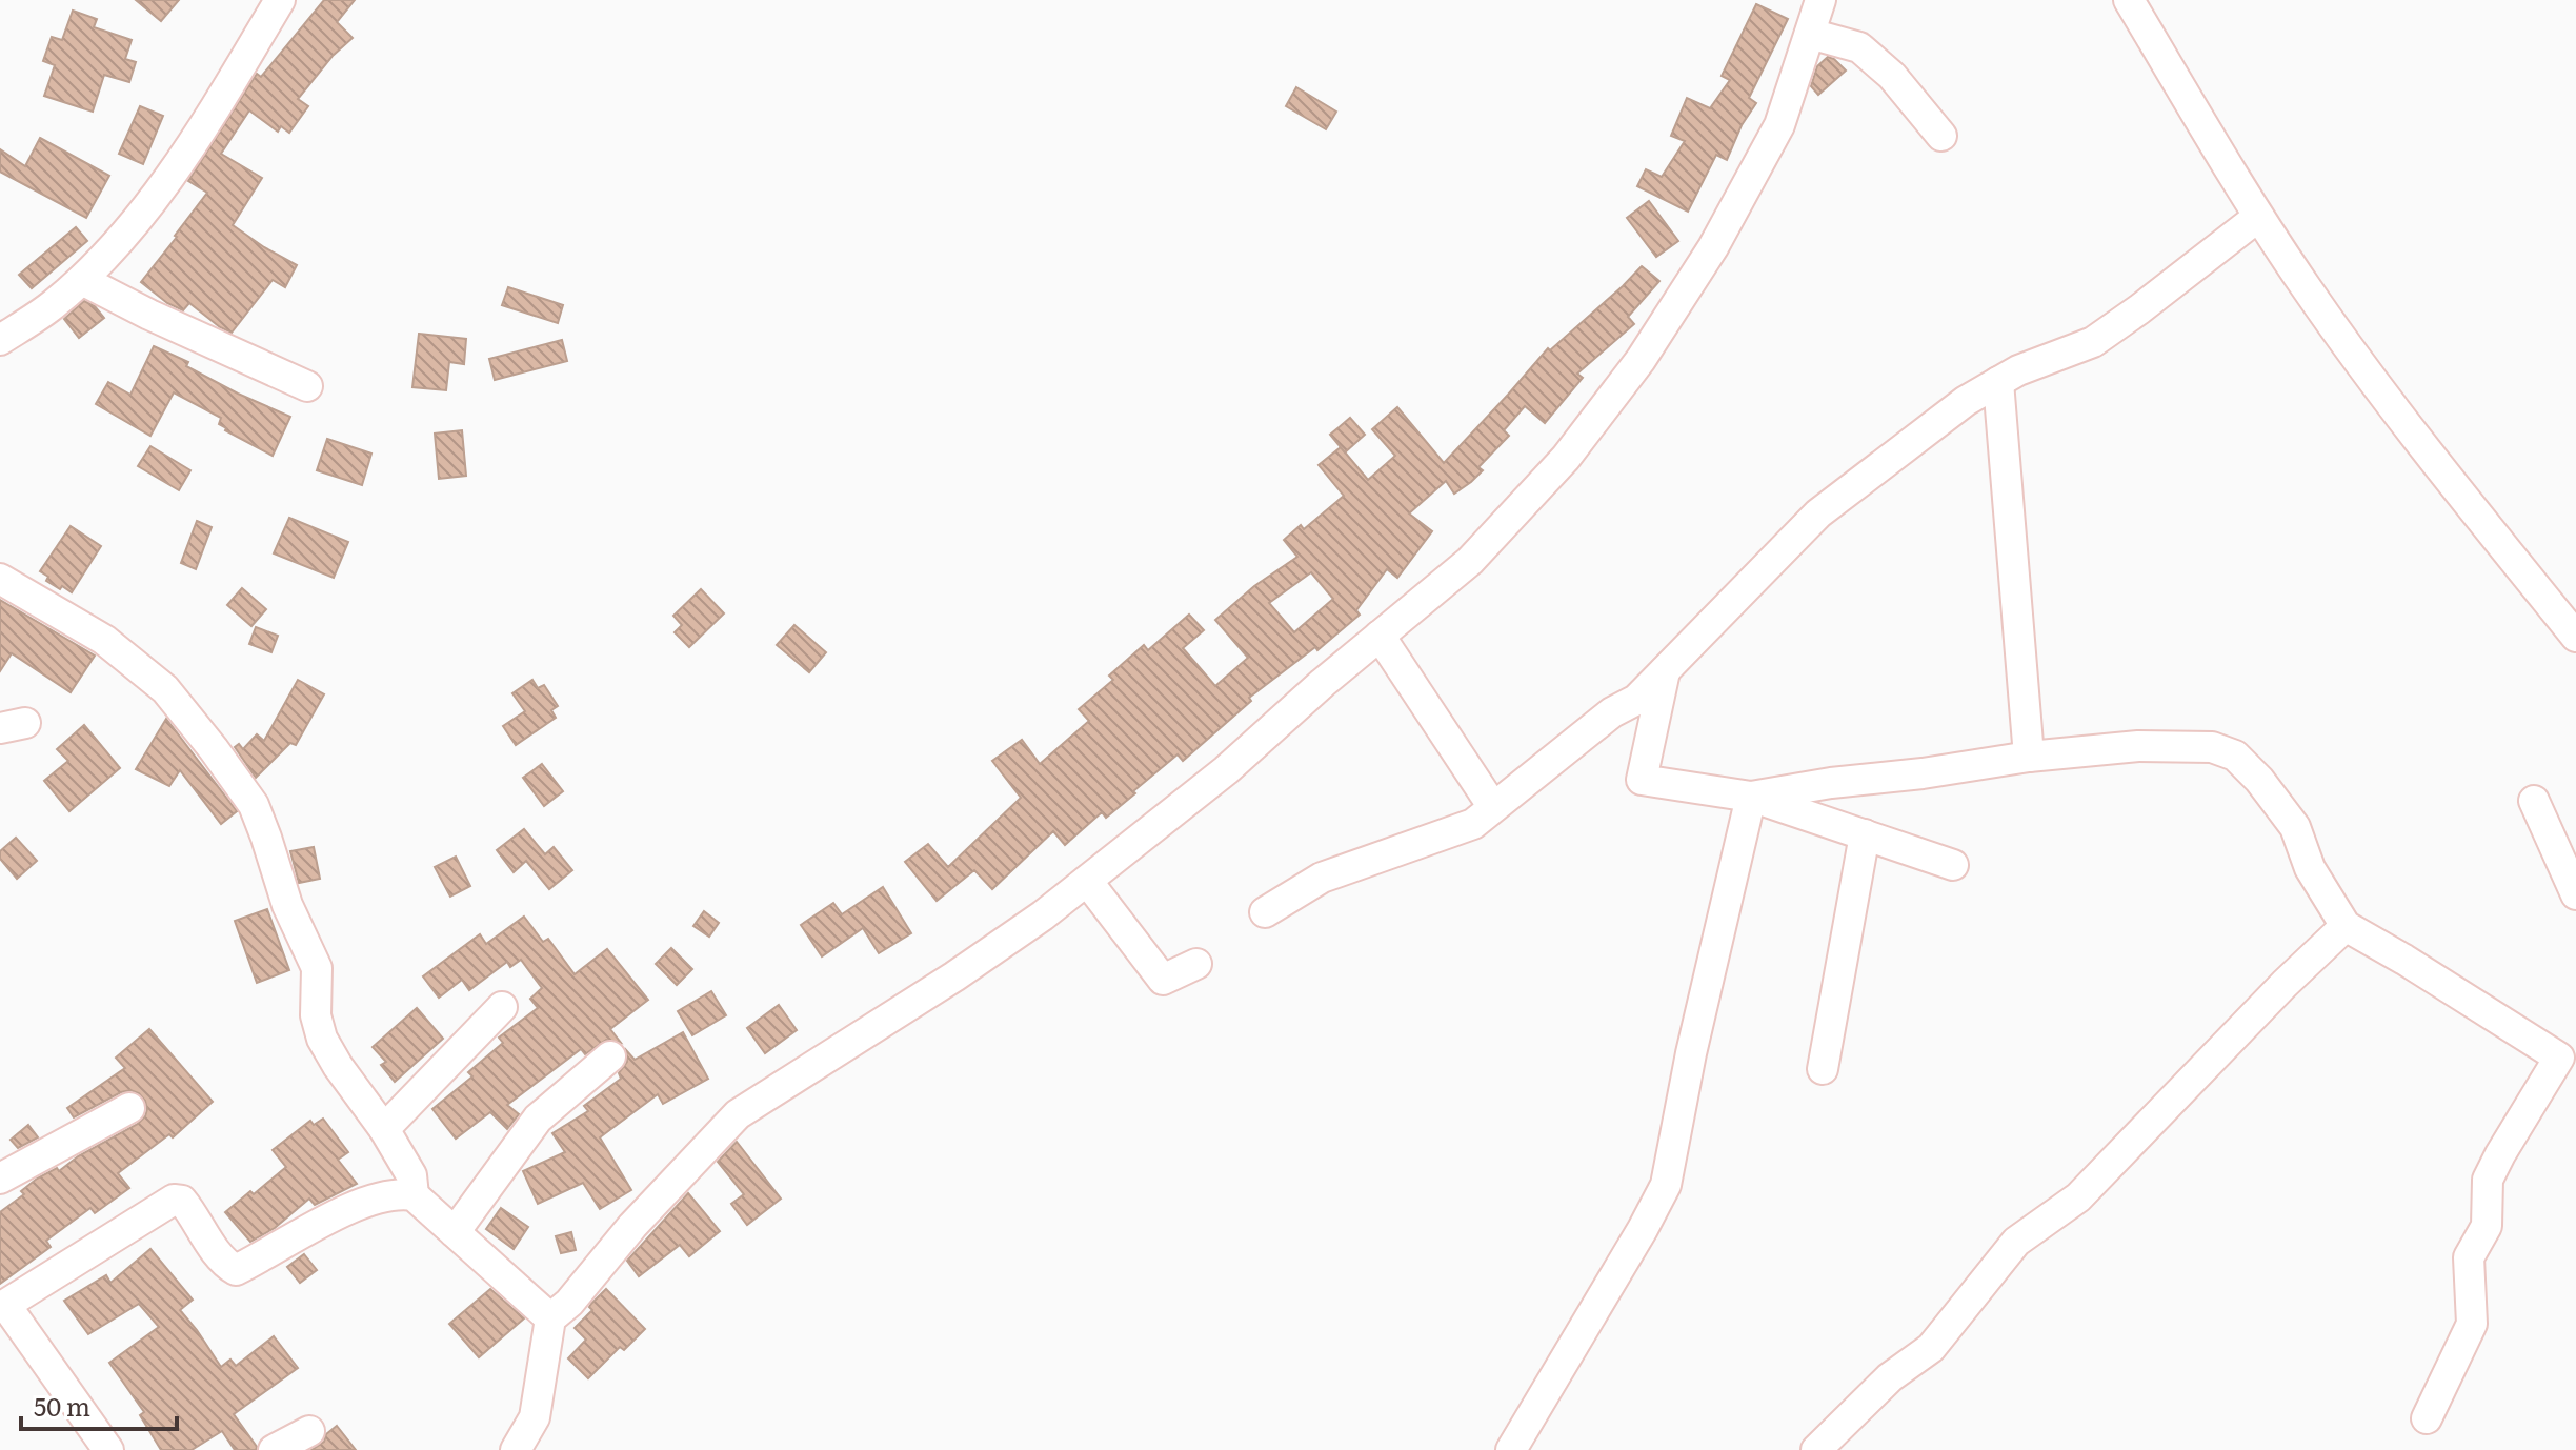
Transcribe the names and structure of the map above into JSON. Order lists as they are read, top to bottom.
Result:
{
  "scale_bar": "50 m"
}
